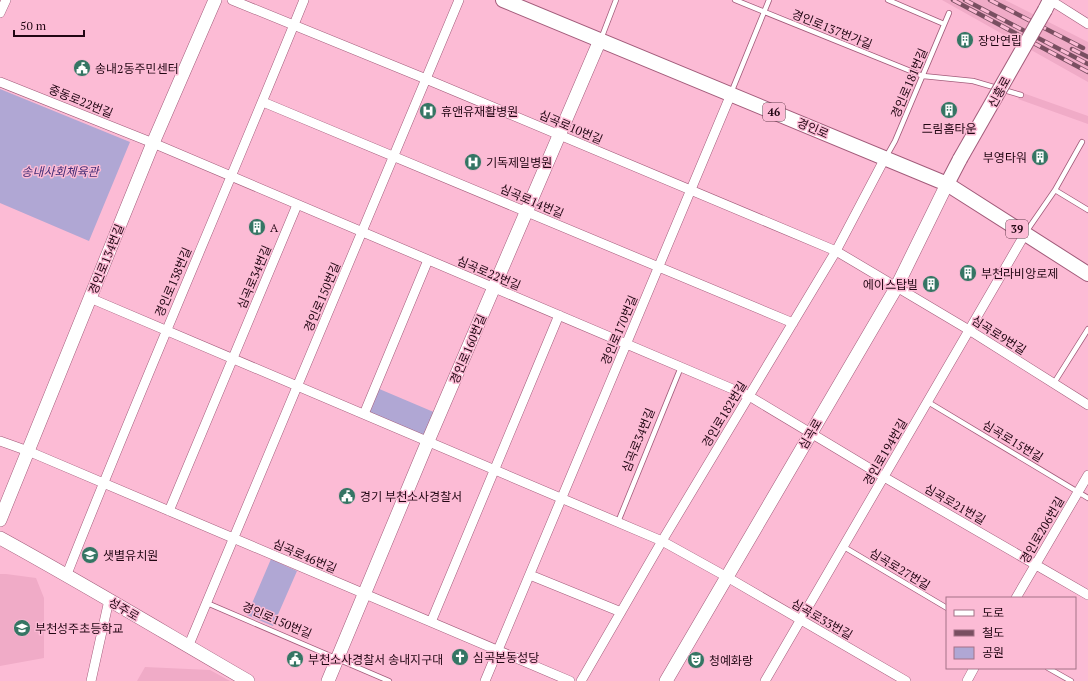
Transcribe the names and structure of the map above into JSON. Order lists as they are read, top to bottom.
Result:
{
  "streets": {
    "main road": [
      "신흥로",
      "46",
      "경인로",
      "39"
    ],
    "street": [
      "중동로22번길",
      "심곡로10번길",
      "심곡로14번길",
      "경인로134번길",
      "심곡로22번길",
      "심곡로34번길",
      "경인로138번길",
      "경인로150번길",
      "경인로170번길",
      "심곡로9번길",
      "경인로160번길",
      "경인로182번길",
      "심곡로",
      "경인로194번길",
      "심곡로21번길",
      "경인로206번길",
      "심곡로46번길",
      "성주로",
      "심곡로33번길"
    ],
    "lane": [
      "경인로137번가길",
      "경인로181번길",
      "심곡로15번길",
      "심곡로27번길"
    ]
  },
  "crossings": [
    ["경인로137번가길", "경인로181번길"],
    ["경인로181번길", "경인로"],
    ["경인로181번길", "경인로182번길"],
    ["신흥로", "경인로"],
    ["신흥로", "심곡로"],
    ["중동로22번길", "경인로134번길"],
    ["중동로22번길", "심곡로22번길"],
    ["심곡로10번길", "경인로138번길"],
    ["심곡로10번길", "경인로150번길"],
    ["심곡로10번길", "경인로170번길"],
    ["심곡로10번길", "심곡로9번길"],
    ["심곡로10번길", "경인로160번길"],
    ["심곡로10번길", "경인로182번길"],
    ["심곡로10번길", "심곡로"],
    ["경인로", "경인로170번길"],
    ["경인로", "경인로160번길"],
    ["경인로", "경인로182번길"],
    ["경인로", "심곡로"],
    ["경인로", "경인로194번길"],
    ["심곡로14번길", "경인로138번길"],
    ["심곡로14번길", "경인로150번길"],
    ["심곡로14번길", "경인로170번길"],
    ["심곡로14번길", "경인로160번길"],
    ["심곡로14번길", "경인로182번길"],
    ["경인로134번길", "심곡로22번길"],
    ["경인로134번길", "심곡로46번길"],
    ["심곡로22번길", "심곡로34번길"],
    ["심곡로22번길", "경인로138번길"],
    ["심곡로22번길", "경인로150번길"],
    ["심곡로22번길", "경인로170번길"],
    ["심곡로22번길", "경인로160번길"],
    ["심곡로22번길", "경인로182번길"],
    ["심곡로22번길", "심곡로"],
    ["심곡로22번길", "심곡로21번길"],
    ["경인로138번길", "심곡로46번길"],
    ["경인로138번길", "성주로"],
    ["경인로150번길", "경인로160번길"],
    ["경인로150번길", "심곡로46번길"],
    ["경인로150번길", "성주로"],
    ["경인로170번길", "심곡로46번길"],
    ["심곡로9번길", "심곡로"],
    ["심곡로9번길", "경인로194번길"],
    ["경인로160번길", "심곡로46번길"],
    ["심곡로", "심곡로21번길"],
    ["심곡로", "심곡로33번길"],
    ["심곡로15번길", "경인로194번길"],
    ["심곡로15번길", "경인로206번길"],
    ["경인로194번길", "심곡로21번길"],
    ["경인로194번길", "심곡로27번길"],
    ["경인로194번길", "심곡로33번길"],
    ["심곡로21번길", "경인로206번길"]
  ],
  "parks": ["송내사회체육관"],
  "places": {
    "building": [
      "장안연립",
      "드림홈타운",
      "부영타워",
      "A",
      "부천라비앙로제",
      "에이스탑빌"
    ],
    "public building": ["송내2동주민센터", "경기 부천소사경찰서", "부천소사경찰서 송내지구대"],
    "hospital": ["휴앤유재활병원", "기독제일병원"],
    "school or university": ["샛별유치원", "부천성주초등학교"],
    "church": ["심곡본동성당"],
    "theatre": ["청예화랑"]
  },
  "legend": ["도로", "철도", "공원"],
  "scale_bar": "50 m"
}
